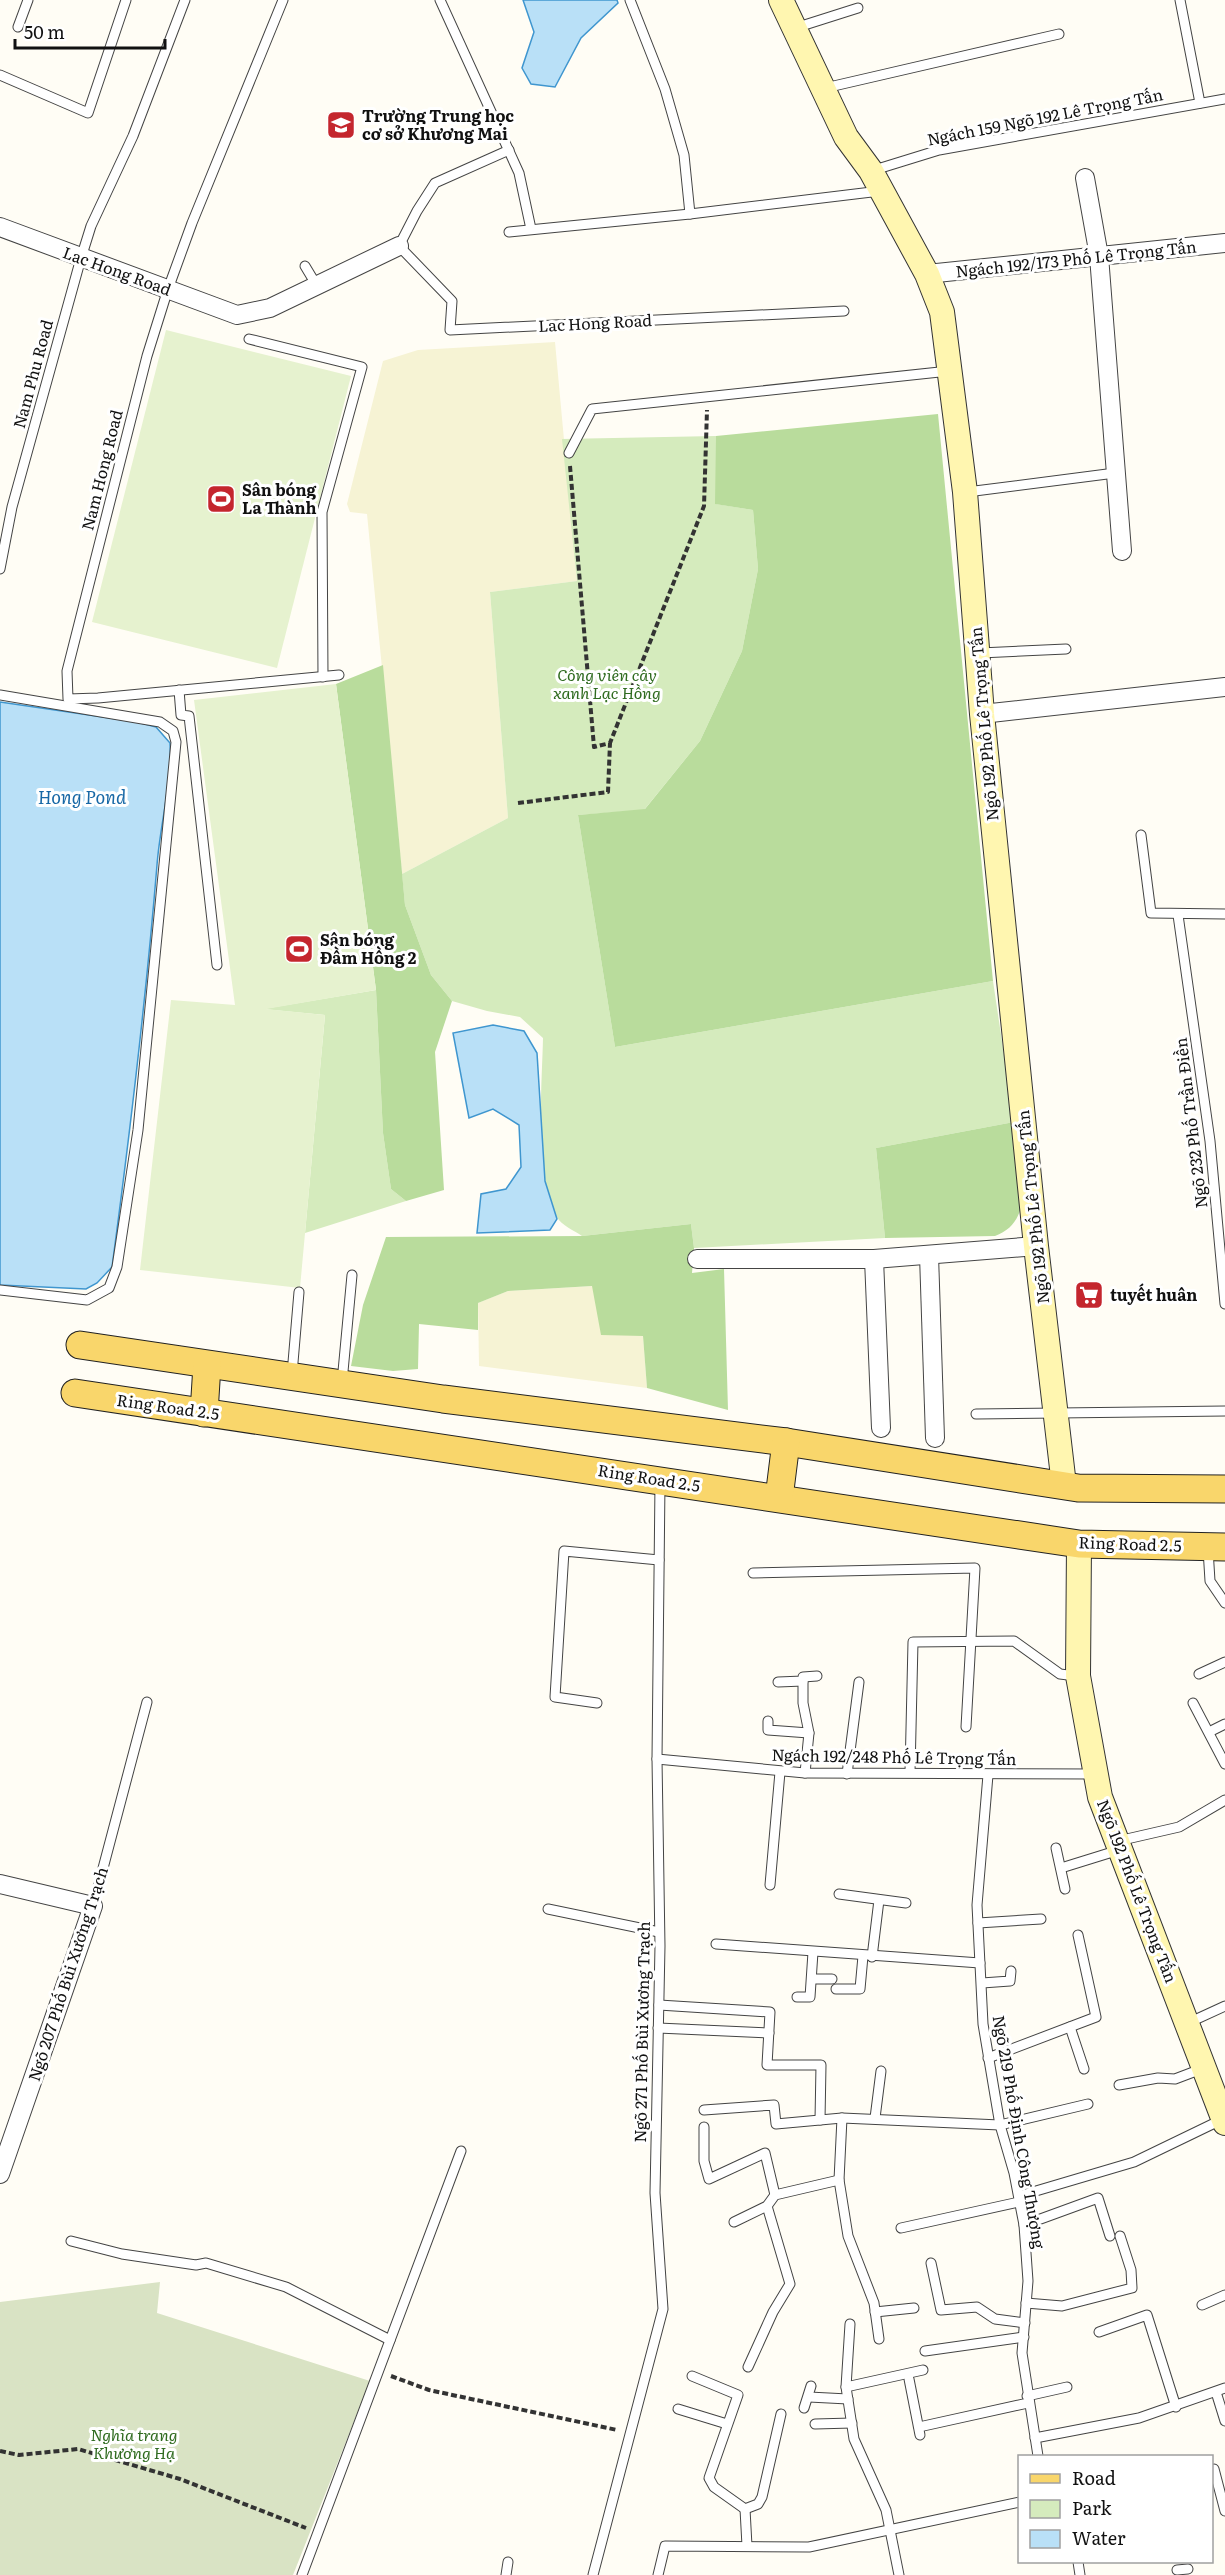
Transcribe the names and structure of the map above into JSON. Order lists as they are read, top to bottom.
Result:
{
  "streets": {
    "main road": ["Ring Road 2.5"],
    "street": [
      "Ngách 192/173 Phố Lê Trọng Tấn",
      "Lac Hong Road",
      "Ngõ 192 Phố Lê Trọng Tấn",
      "Ngõ 207 Phố Bùi Xương Trạch"
    ],
    "lane": [
      "Ngách 159 Ngõ 192 Lê Trọng Tấn",
      "Nam Phu Road",
      "Nam Hong Road",
      "Ngõ 232 Phố Trần Điền",
      "Ngách 192/248 Phố Lê Trọng Tấn",
      "Ngõ 271 Phố Bùi Xương Trạch",
      "Ngõ 219 Phố Định Công Thượng"
    ]
  },
  "crossings": [
    ["Ngách 159 Ngõ 192 Lê Trọng Tấn", "Ngõ 192 Phố Lê Trọng Tấn"],
    ["Ngách 192/173 Phố Lê Trọng Tấn", "Ngõ 192 Phố Lê Trọng Tấn"],
    ["Lac Hong Road", "Nam Phu Road"],
    ["Lac Hong Road", "Nam Hong Road"],
    ["Ngõ 192 Phố Lê Trọng Tấn", "Ring Road 2.5"],
    ["Ngõ 192 Phố Lê Trọng Tấn", "Ngách 192/248 Phố Lê Trọng Tấn"],
    ["Ring Road 2.5", "Ngõ 271 Phố Bùi Xương Trạch"],
    ["Ngách 192/248 Phố Lê Trọng Tấn", "Ngõ 271 Phố Bùi Xương Trạch"],
    ["Ngách 192/248 Phố Lê Trọng Tấn", "Ngõ 219 Phố Định Công Thượng"]
  ],
  "water": ["Hong Pond"],
  "parks": ["Công viên cây xanh Lạc Hồng", "Nghĩa trang Khương Hạ"],
  "places": {
    "school or university": ["Trường Trung học cơ sở Khương Mai"],
    "sports": ["Sân bóng La Thành", "Sân bóng Đầm Hồng 2"],
    "supermarket": ["tuyết huân"]
  },
  "legend": ["Road", "Park", "Water"],
  "scale_bar": "50 m"
}
